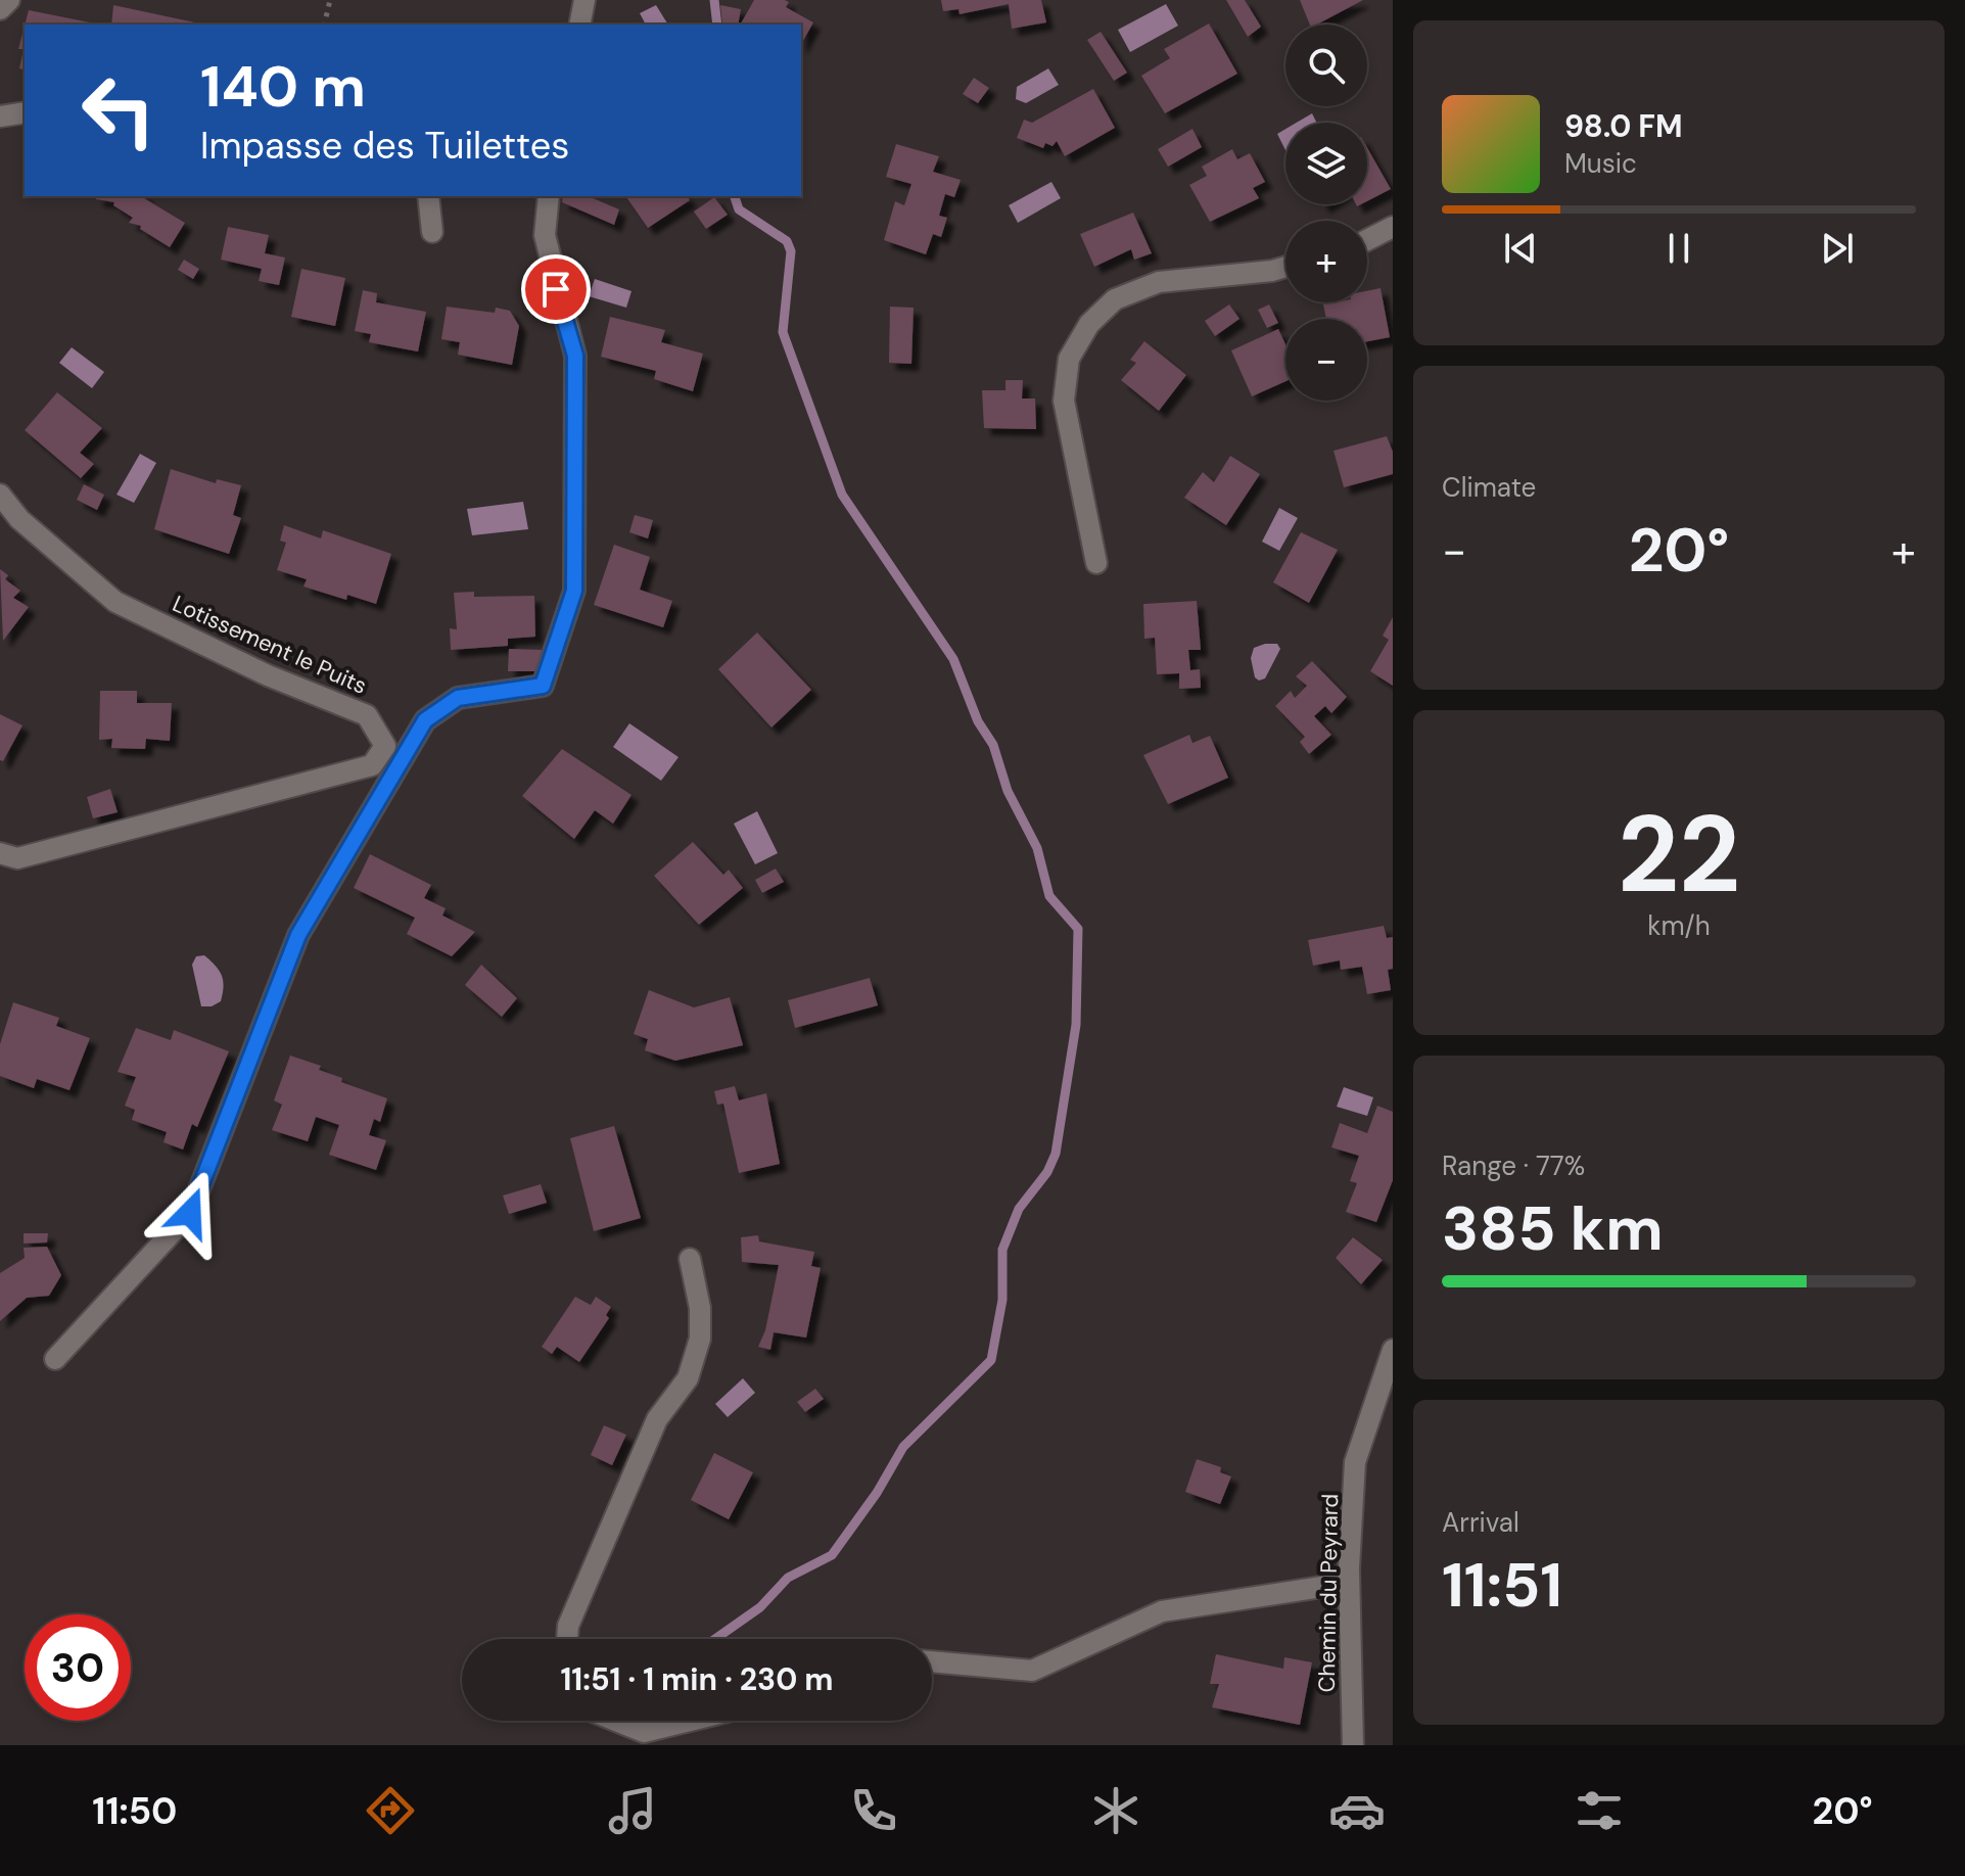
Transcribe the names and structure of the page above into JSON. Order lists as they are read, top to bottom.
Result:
{
  "streets": {
    "street": ["Lotissement le Puits", "Chemin du Peyrard"]
  },
  "page": {
    "map_buttons": ["+", "−"],
    "turn": ["140 m", "Impasse des Tuilettes"],
    "song": ["98.0 FM", "Music"],
    "tile": [
      "Climate",
      ["22", "km/h"],
      ["Range · 77%", "385 km"],
      ["Arrival", "11:51"]
    ],
    "heat": ["−", "20°", "+"],
    "limit": "30",
    "trip": "11:51 · 1 min · 230 m",
    "tabs": ["11:50", "20°"]
  }
}
